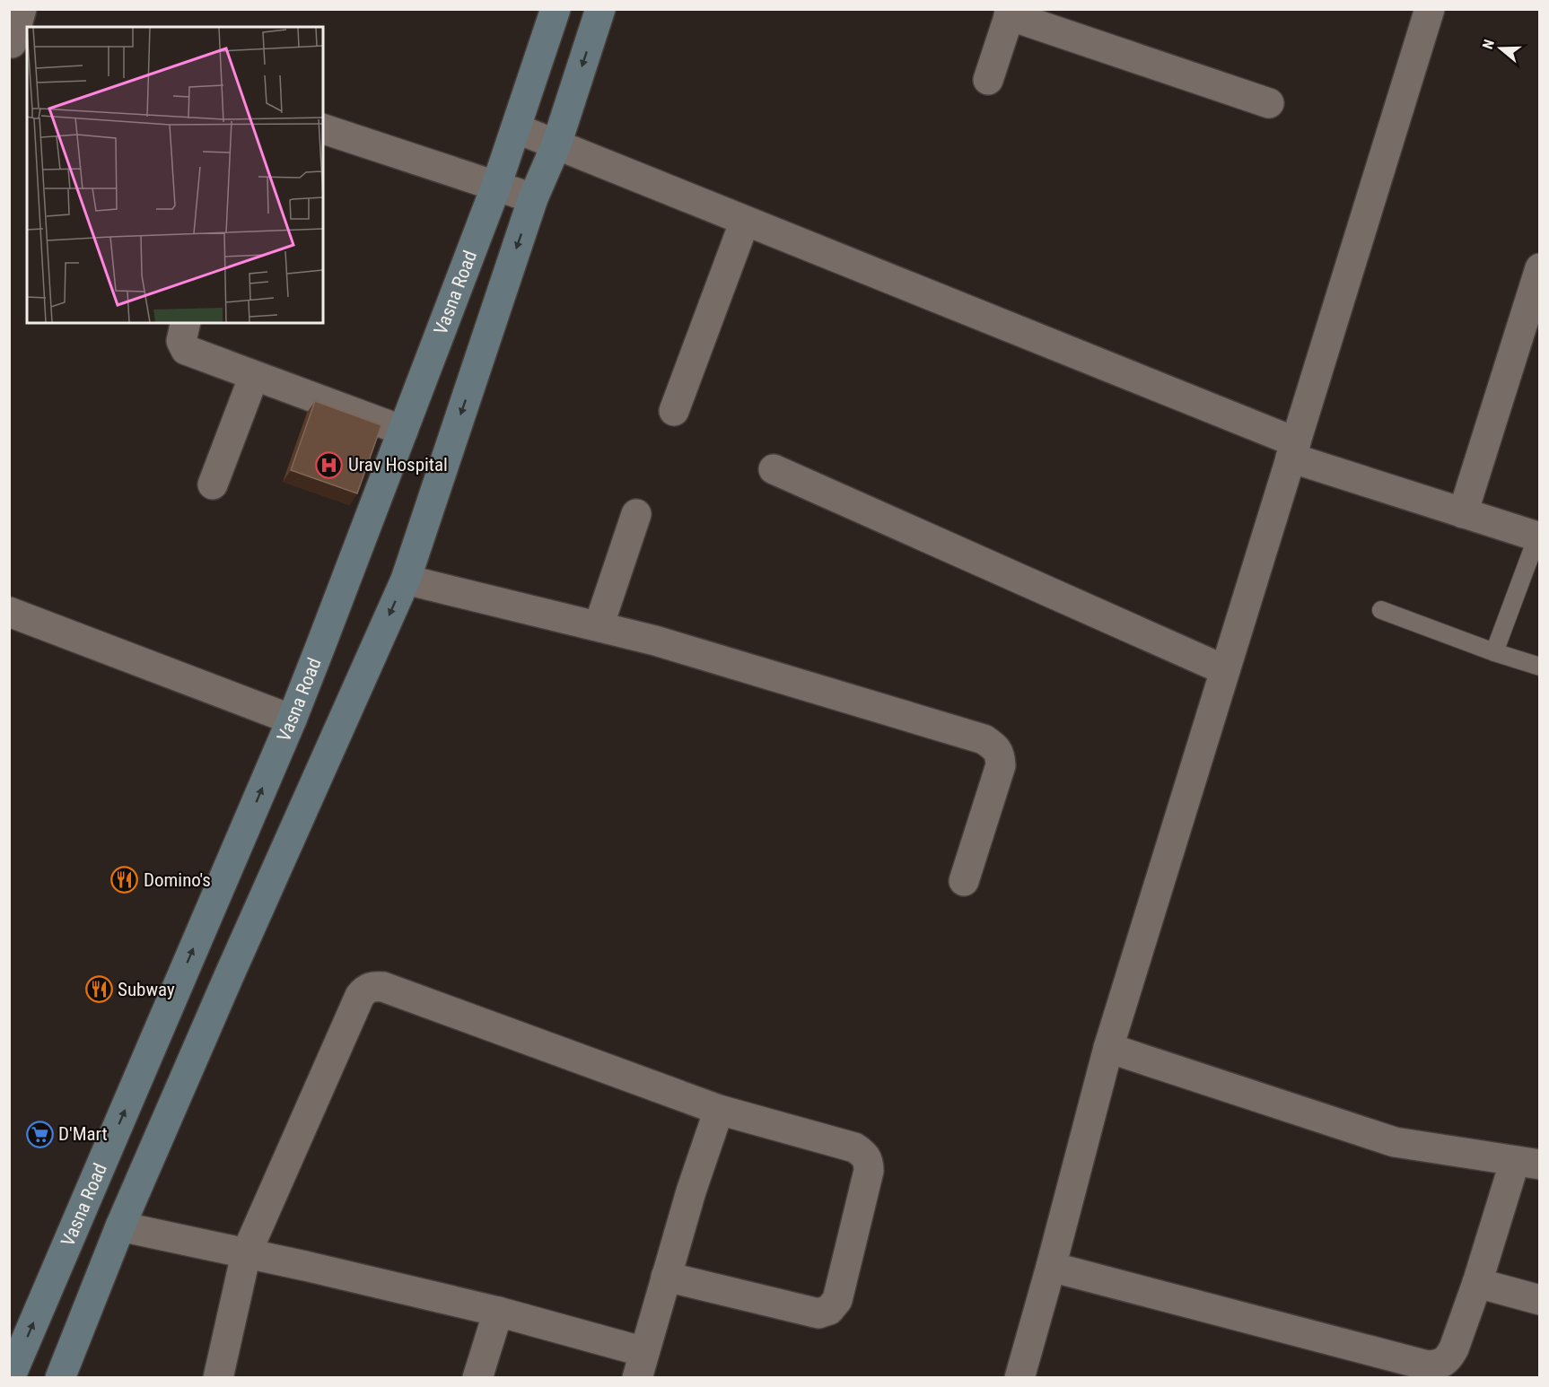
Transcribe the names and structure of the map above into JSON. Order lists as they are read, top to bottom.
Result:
{
  "streets": {
    "main road": ["Vasna Road"]
  },
  "places": {
    "hospital": ["Urav Hospital"],
    "restaurant": ["Domino's", "Subway"],
    "supermarket": ["D'Mart"]
  },
  "north": "left"
}
